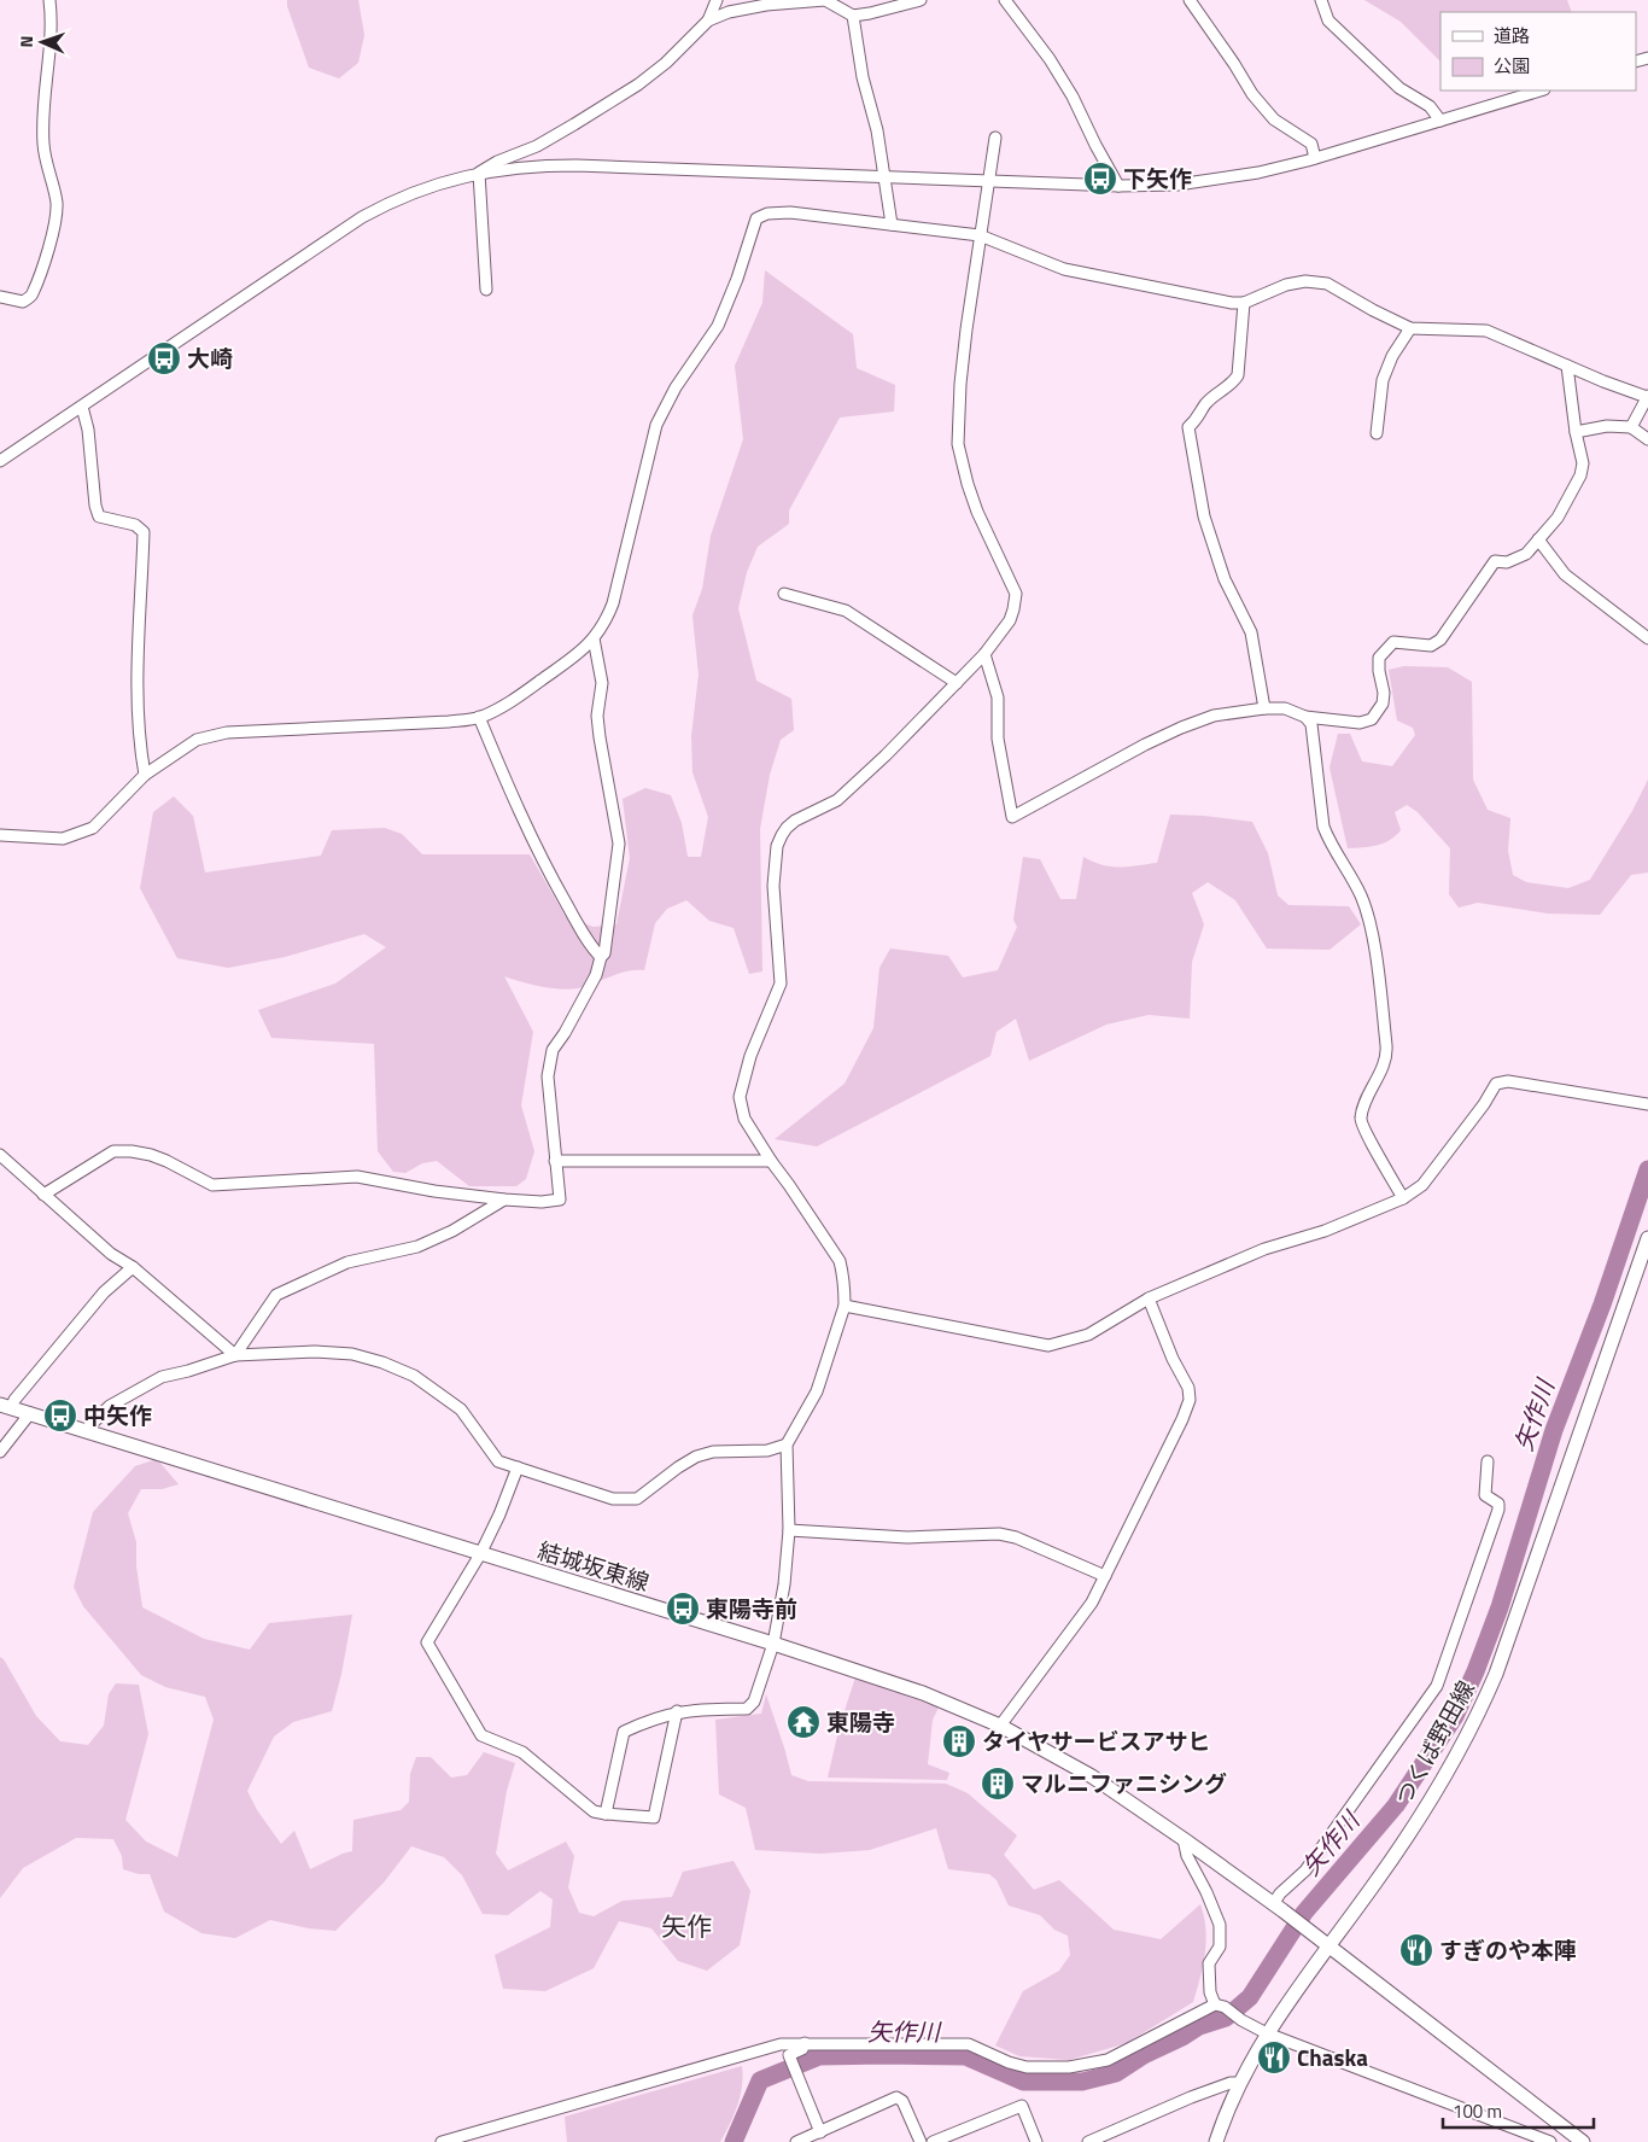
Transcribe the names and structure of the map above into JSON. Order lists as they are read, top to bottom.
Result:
{
  "streets": {
    "main road": ["結城坂東線", "つくば野田線"]
  },
  "crossings": [
    ["結城坂東線", "つくば野田線"]
  ],
  "districts": ["矢作"],
  "water": ["矢作川"],
  "places": {
    "bus stop": [
      "下矢作",
      "大崎",
      "中矢作",
      "東陽寺前"
    ],
    "temple": ["東陽寺"],
    "building": ["タイヤサービスアサヒ", "マルニファニシング"],
    "restaurant": ["すぎのや本陣", "Chaska"]
  },
  "legend": ["道路", "公園"],
  "scale_bar": "100 m",
  "north": "left"
}
